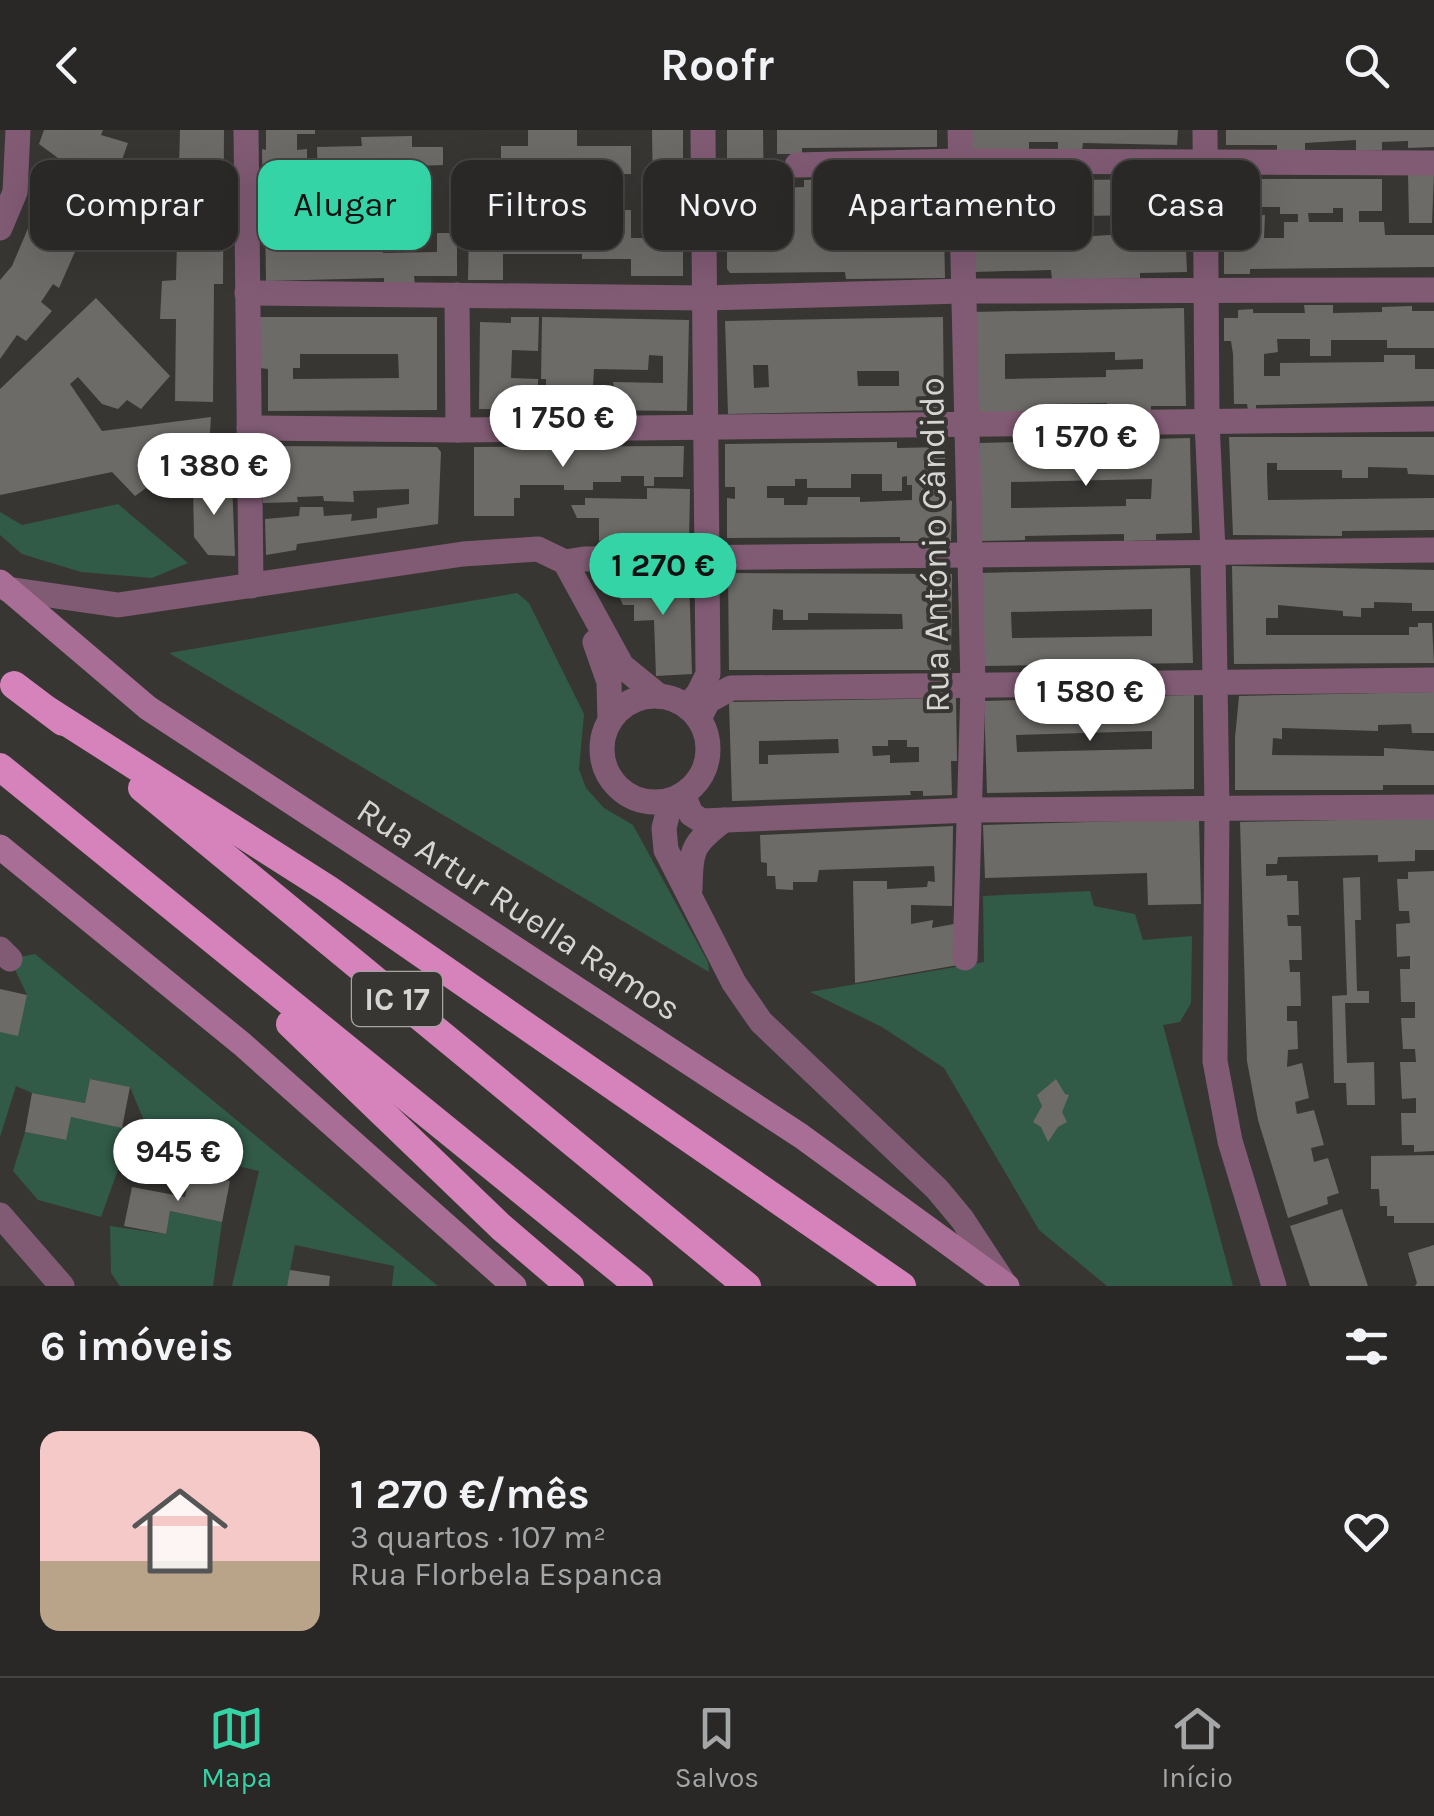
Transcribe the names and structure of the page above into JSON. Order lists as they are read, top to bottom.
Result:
{
  "streets": {
    "highway": ["IC 17"],
    "main road": ["Rua Artur Ruella Ramos"],
    "street": ["Rua António Cândido"]
  },
  "page": {
    "header": "Roofr",
    "chip": [
      "Comprar",
      "Alugar",
      "Filtros",
      "Novo",
      "Apartamento",
      "Casa"
    ],
    "price": [
      "1 750 €",
      "1 570 €",
      "1 380 €",
      "1 270 €",
      "1 580 €",
      "945 €"
    ],
    "heading": "6 imóveis",
    "list": [
      {
        "name": "1 270 €/mês",
        "note": "3 quartos · 107 m² · Rua Florbela Espanca"
      }
    ],
    "tabs": ["Mapa", "Salvos", "Início"]
  }
}
